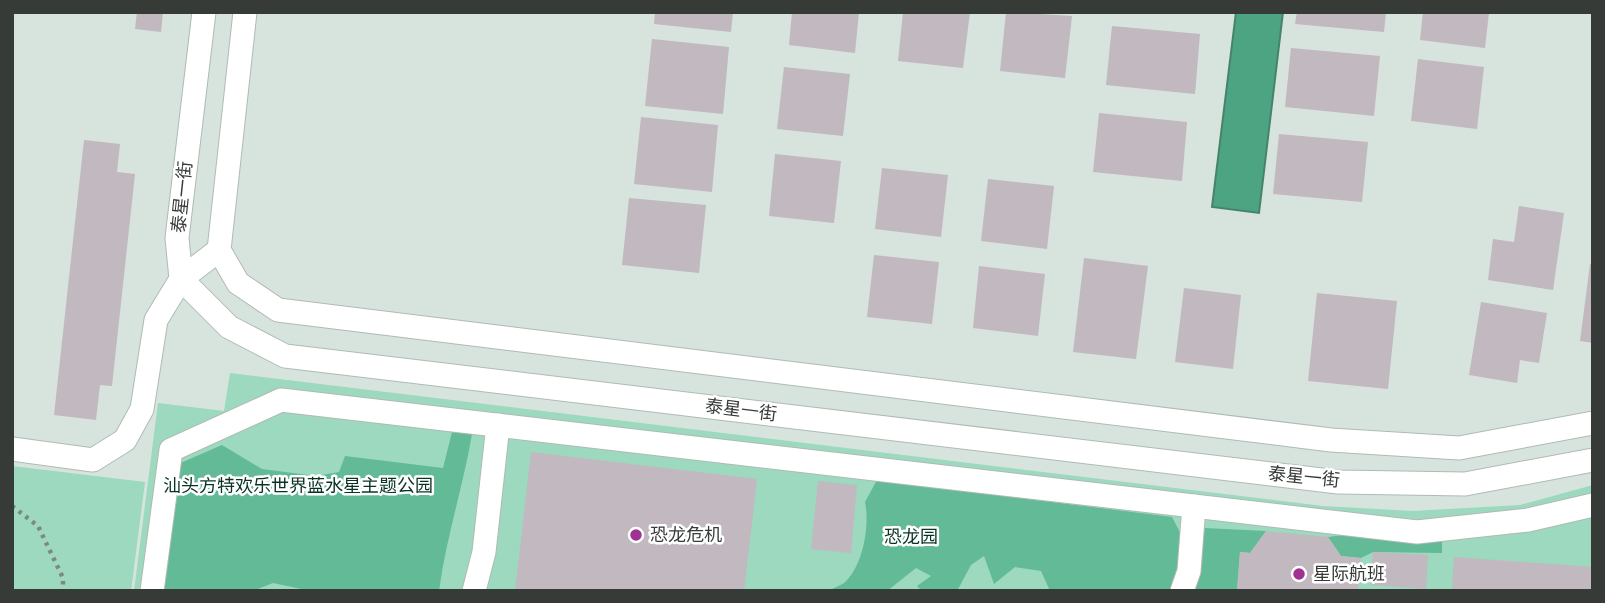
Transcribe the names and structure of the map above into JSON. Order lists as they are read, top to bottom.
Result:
{
  "streets": {
    "street": ["泰星一街"]
  },
  "parks": ["汕头方特欢乐世界蓝水星主题公园", "恐龙园"],
  "places": ["恐龙危机", "星际航班"]
}
